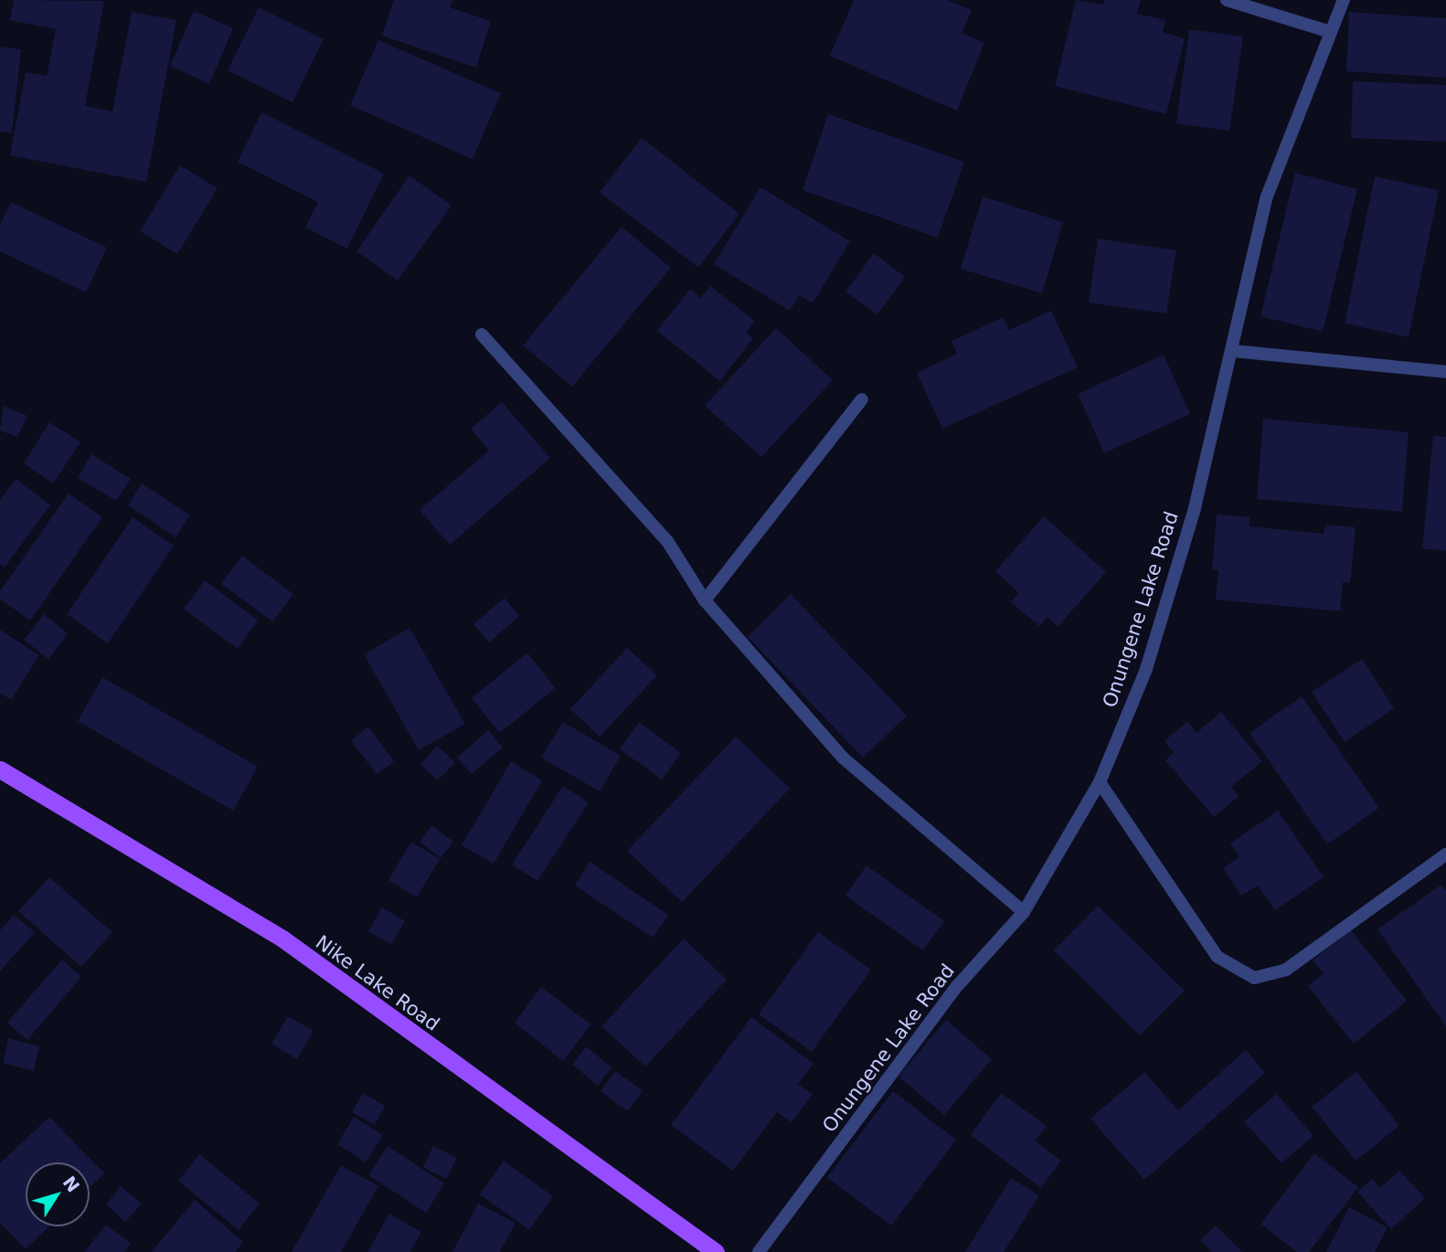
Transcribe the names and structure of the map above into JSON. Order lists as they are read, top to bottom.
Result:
{
  "streets": {
    "main road": ["Nike Lake Road"],
    "street": ["Onungene Lake Road"]
  },
  "north": "top right"
}
